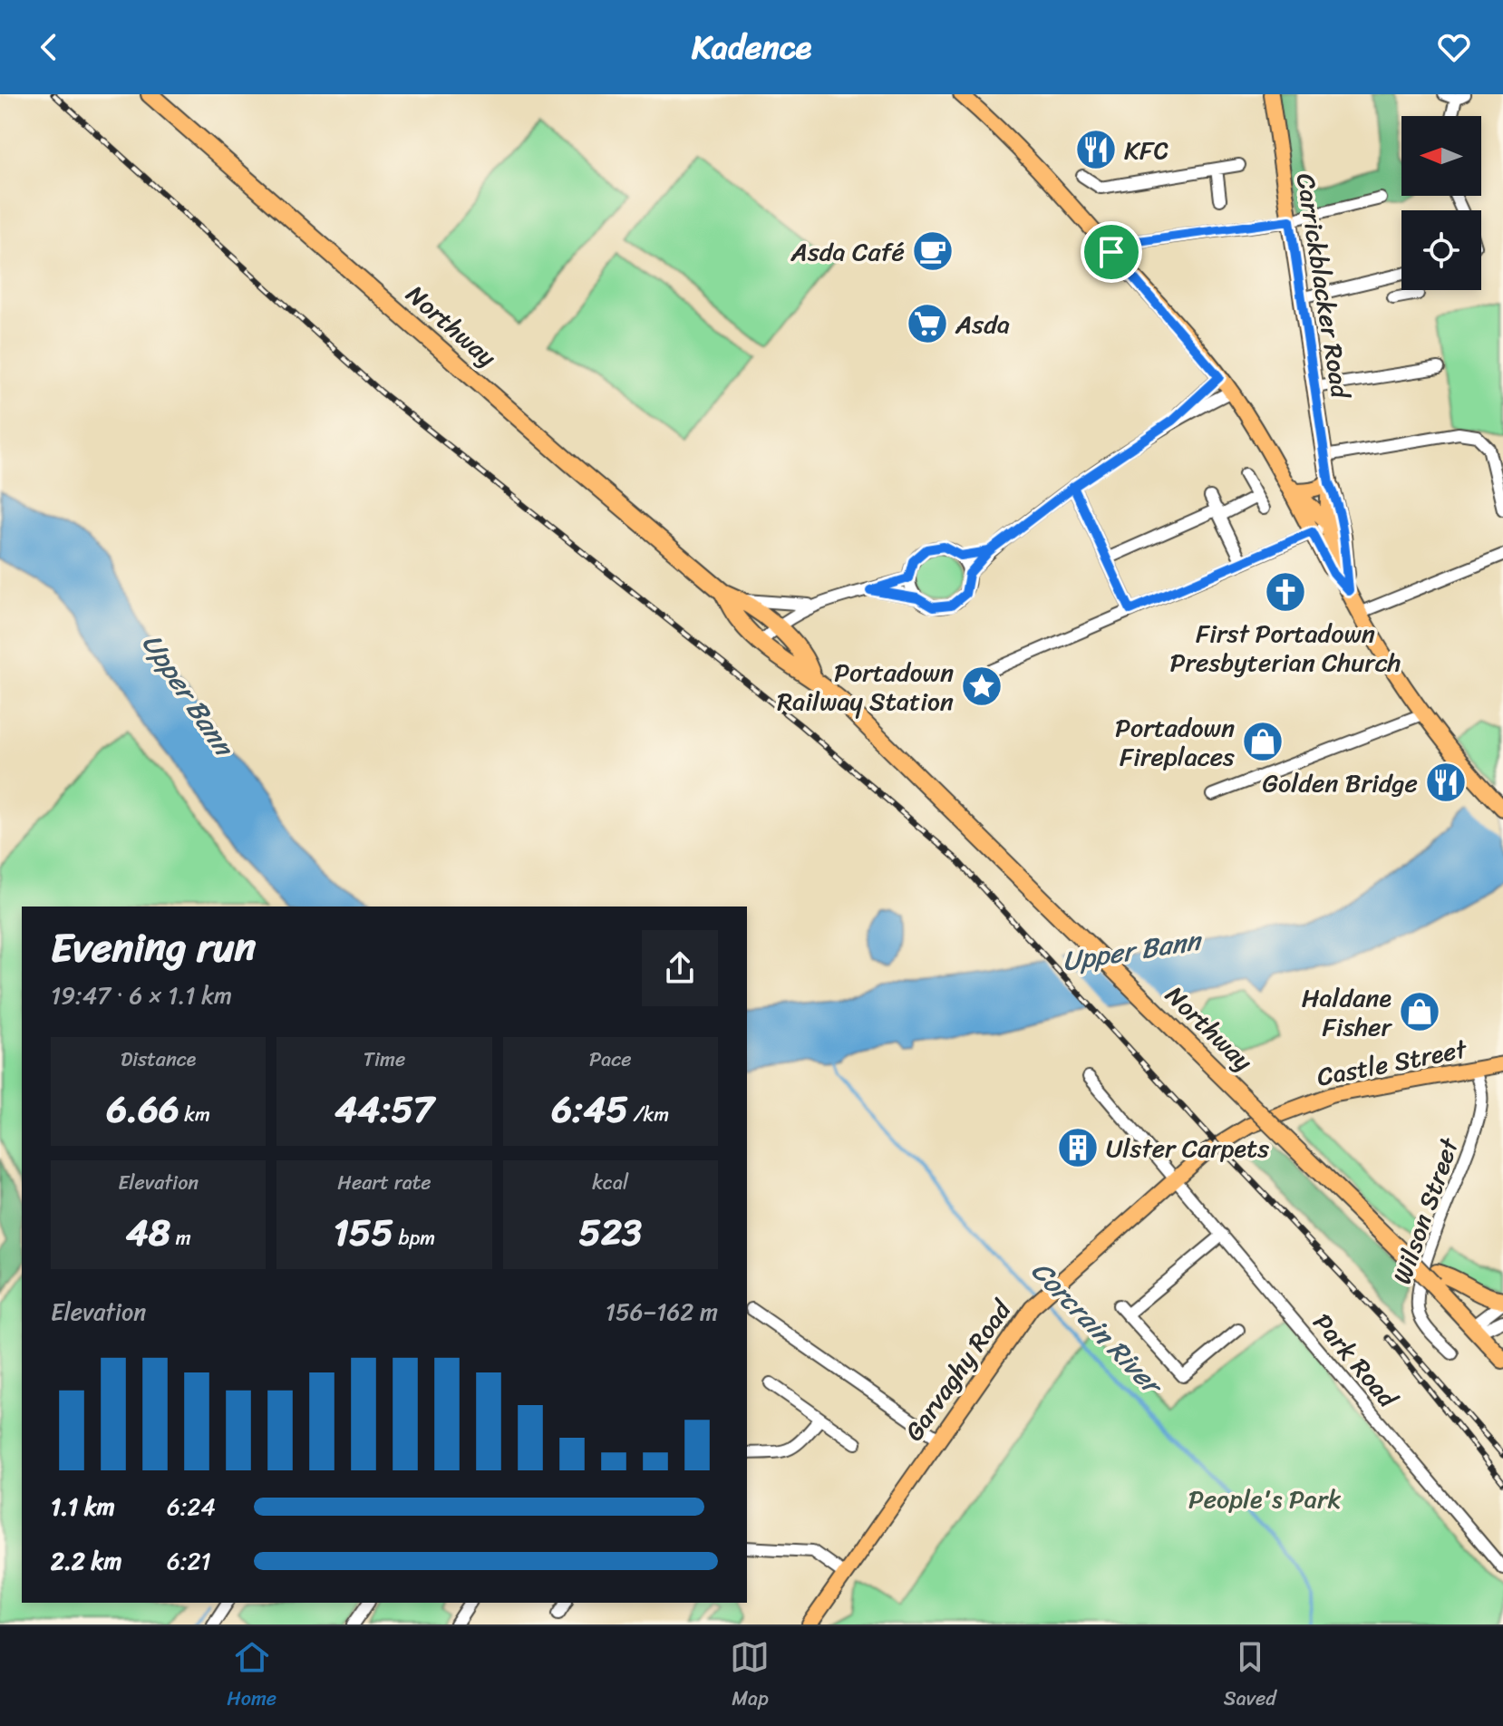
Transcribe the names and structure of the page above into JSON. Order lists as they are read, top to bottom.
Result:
{
  "streets": {
    "highway": ["Northway"],
    "main road": ["Carrickblacker Road", "Castle Street", "Garvaghy Road"],
    "street": ["Wilson Street", "Park Road"]
  },
  "crossings": [
    ["Castle Street", "Wilson Street"],
    ["Castle Street", "Garvaghy Road"],
    ["Park Road", "Garvaghy Road"]
  ],
  "water": ["Upper Bann", "Corcrain River"],
  "parks": ["People's Park"],
  "places": {
    "restaurant": ["KFC", "Golden Bridge"],
    "cafe": ["Asda Café"],
    "supermarket": ["Asda"],
    "church": ["First Portadown Presbyterian Church"],
    "place": ["Portadown Railway Station"],
    "shop": ["Portadown Fireplaces", "Haldane Fisher"],
    "building": ["Ulster Carpets"]
  },
  "north": "left",
  "page": {
    "header": "Kadence",
    "heading": ["Evening run", "19:47 · 6 × 1.1 km"],
    "stats": [
      ["Distance", "6.66 km"],
      ["Time", "44:57"],
      ["Pace", "6:45 /km"],
      ["Elevation", "48 m"],
      ["Heart rate", "155 bpm"],
      ["kcal", "523"]
    ],
    "chart": ["Elevation", "156–162 m"],
    "list": [
      {
        "name": "1.1 km",
        "note": "6:24"
      },
      {
        "name": "2.2 km",
        "note": "6:21"
      }
    ],
    "tabs": ["Home", "Map", "Saved"]
  }
}
